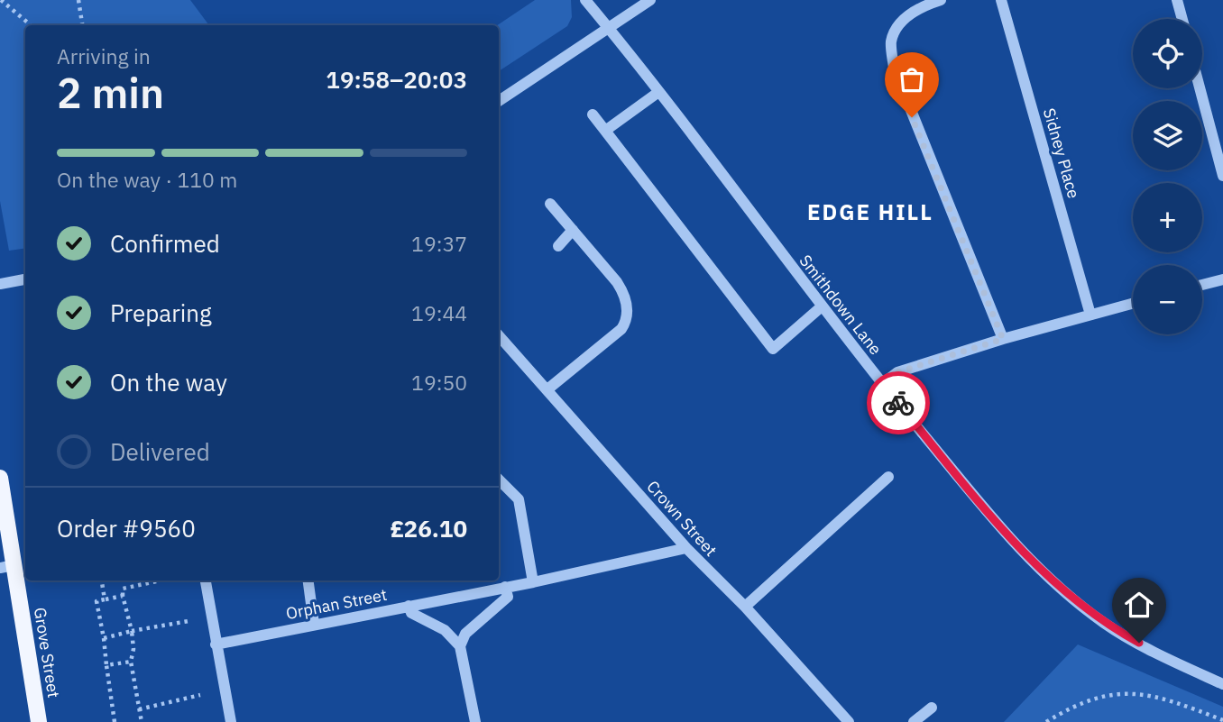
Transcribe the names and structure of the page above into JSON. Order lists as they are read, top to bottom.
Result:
{
  "streets": {
    "main road": ["Grove Street"],
    "street": [
      "Sidney Place",
      "Smithdown Lane",
      "Crown Street",
      "Orphan Street"
    ]
  },
  "crossings": [
    ["Crown Street", "Orphan Street"]
  ],
  "districts": ["EDGE HILL"],
  "page": {
    "map_buttons": ["+", "−"],
    "heading": ["2 min", "Arriving in", "19:58–20:03"],
    "panel": ["Order #9560", "£26.10"],
    "bar": "On the way · 110 m",
    "list": [
      ["Confirmed", "19:37"],
      ["Preparing", "19:44"],
      ["On the way", "19:50"],
      "Delivered"
    ]
  }
}
